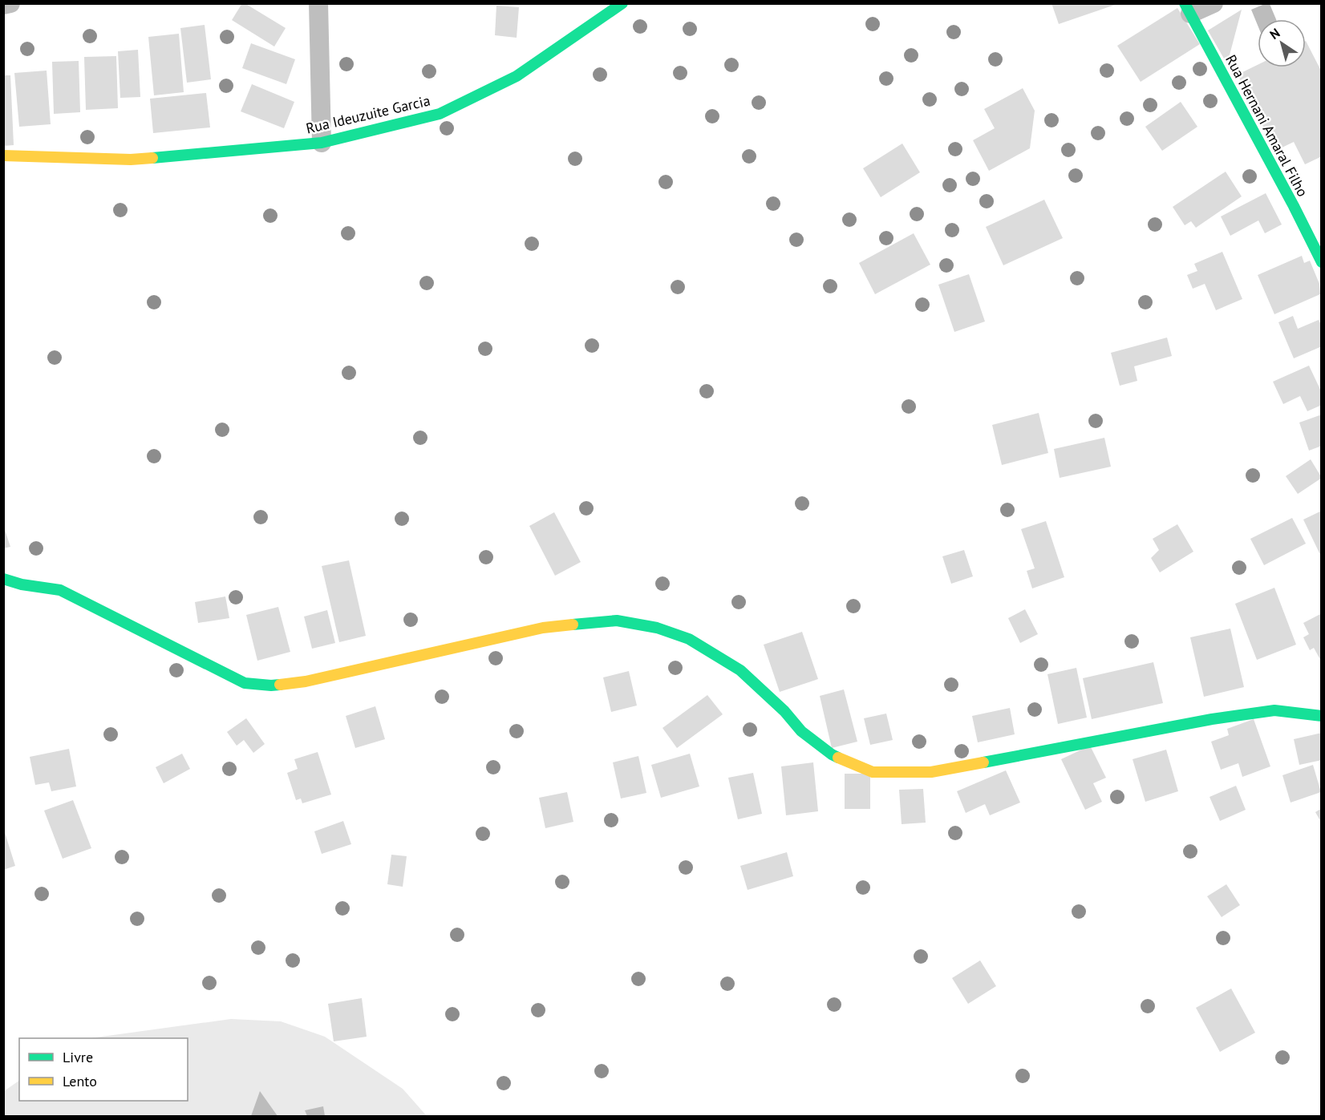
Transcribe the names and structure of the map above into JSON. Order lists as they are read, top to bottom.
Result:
{
  "streets": {
    "street": ["Rua Ideuzuite Garcia", "Rua Hernani Amaral Filho"]
  },
  "legend": ["Livre", "Lento"],
  "north": "top left"
}
